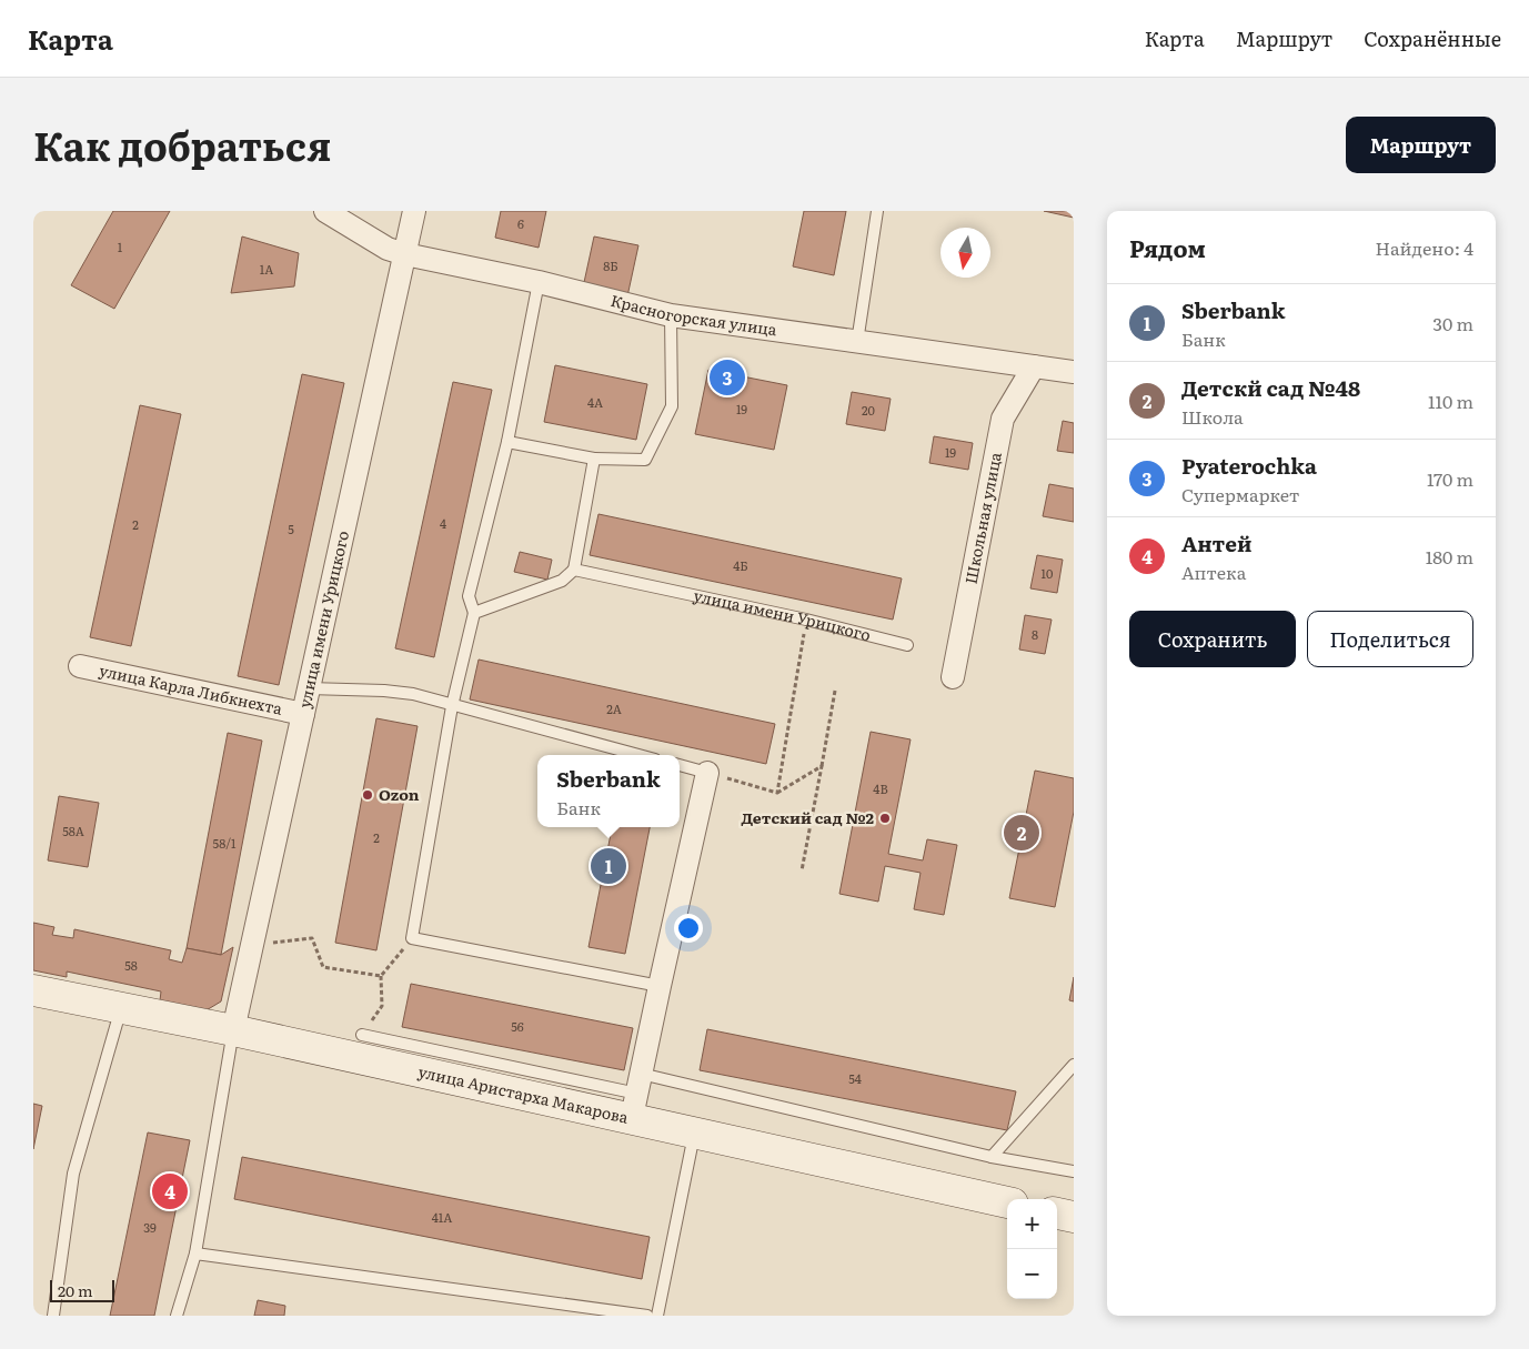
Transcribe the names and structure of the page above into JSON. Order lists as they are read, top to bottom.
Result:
{
  "streets": {
    "street": [
      "Красногорская улица",
      "Школьная улица",
      "улица имени Урицкого",
      "улица Карла Либкнехта",
      "улица Аристарха Макарова"
    ]
  },
  "crossings": [
    ["Красногорская улица", "Школьная улица"],
    ["Красногорская улица", "улица имени Урицкого"],
    ["улица имени Урицкого", "улица Карла Либкнехта"],
    ["улица имени Урицкого", "улица Аристарха Макарова"]
  ],
  "places": ["Ozon", "Детский сад №2"],
  "house_numbers": [
    "6",
    "1",
    "8Б",
    "1А",
    "4А",
    "19",
    "20",
    "19",
    "4",
    "2",
    "5",
    "4Б",
    "10",
    "8",
    "2А",
    "4В",
    "58А",
    "2",
    "58/1",
    "58",
    "56",
    "54",
    "41А",
    "39"
  ],
  "scale_bar": "20 m",
  "north": "bottom",
  "page": {
    "header": "Карта",
    "nav": ["Карта", "Маршрут", "Сохранённые"],
    "title": "Как добраться",
    "buttons": [
      "Маршрут",
      ["Сохранить", "Поделиться"]
    ],
    "heading": ["Рядом", "Найдено: 4"],
    "list": [
      {
        "mark": "1",
        "name": "Sberbank",
        "note": "Банк",
        "value": "30 m"
      },
      {
        "mark": "2",
        "name": "Детскй сад №48",
        "note": "Школа",
        "value": "110 m"
      },
      {
        "mark": "3",
        "name": "Pyaterochka",
        "note": "Супермаркет",
        "value": "170 m"
      },
      {
        "mark": "4",
        "name": "Антей",
        "note": "Аптека",
        "value": "180 m"
      }
    ],
    "pins": [
      "3",
      "2",
      "1",
      "4"
    ],
    "popup": ["Sberbank", "Банк"],
    "map_buttons": ["+", "−"],
    "scale": "20 m"
  }
}
